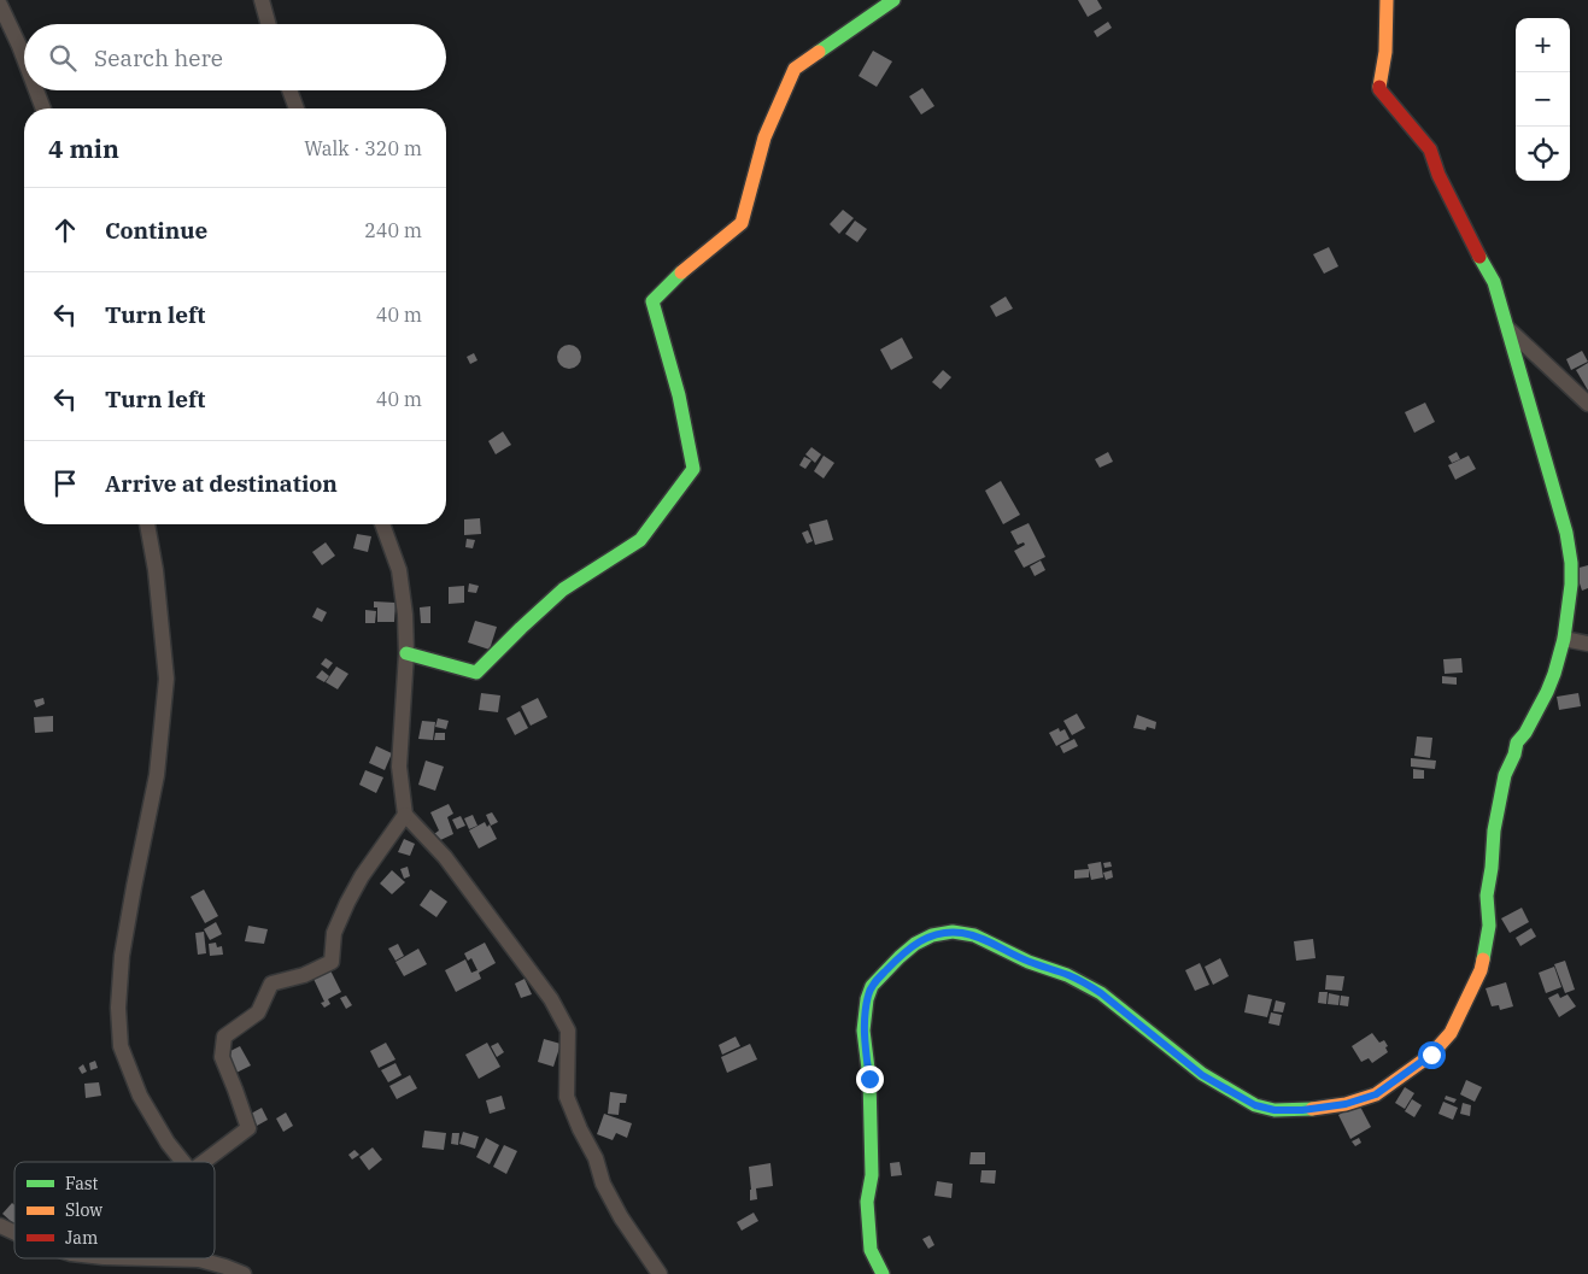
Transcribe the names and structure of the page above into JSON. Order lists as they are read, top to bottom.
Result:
{
  "legend": ["Fast", "Slow", "Jam"],
  "page": {
    "map_buttons": ["+", "−"],
    "search": "Search here",
    "heading": ["4 min", "Walk · 320 m"],
    "list": [
      ["Continue", "240 m"],
      ["Turn left", "40 m"],
      ["Turn left", "40 m"],
      "Arrive at destination"
    ]
  }
}
